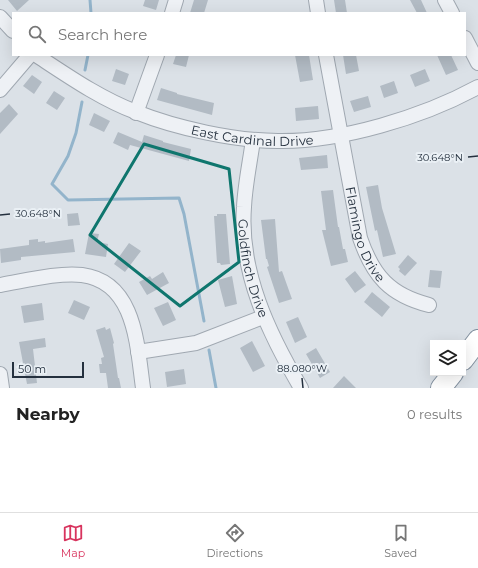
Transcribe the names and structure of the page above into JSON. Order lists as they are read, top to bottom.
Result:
{
  "streets": {
    "street": ["East Cardinal Drive", "Flamingo Drive", "Goldfinch Drive"]
  },
  "crossings": [
    ["East Cardinal Drive", "Flamingo Drive"],
    ["East Cardinal Drive", "Goldfinch Drive"]
  ],
  "scale_bar": "50 m",
  "page": {
    "search": "Search here",
    "scale": "50 m",
    "heading": ["Nearby", "0 results"],
    "nav": ["Map", "Directions", "Saved"]
  },
  "coordinates": ["30.648°N", "88.080°W"]
}
